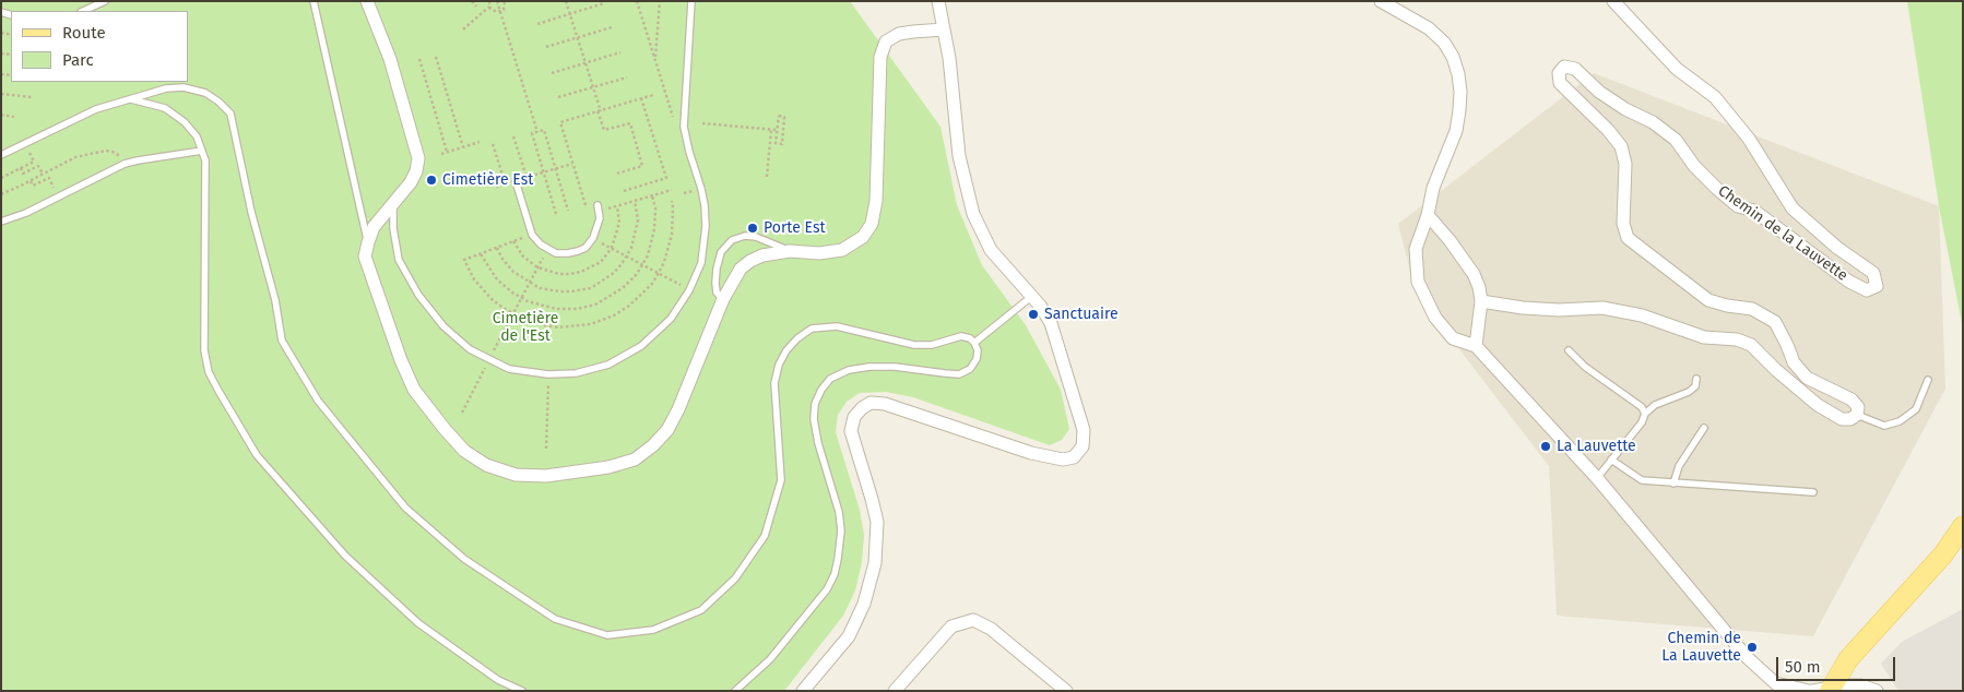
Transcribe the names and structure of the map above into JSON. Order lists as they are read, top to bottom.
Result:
{
  "streets": {
    "street": ["Chemin de la Lauvette"]
  },
  "parks": ["Cimetière de l'Est"],
  "places": [
    "Cimetière Est",
    "Porte Est",
    "Sanctuaire",
    "La Lauvette",
    "Chemin de La Lauvette"
  ],
  "legend": ["Route", "Parc"],
  "scale_bar": "50 m"
}
